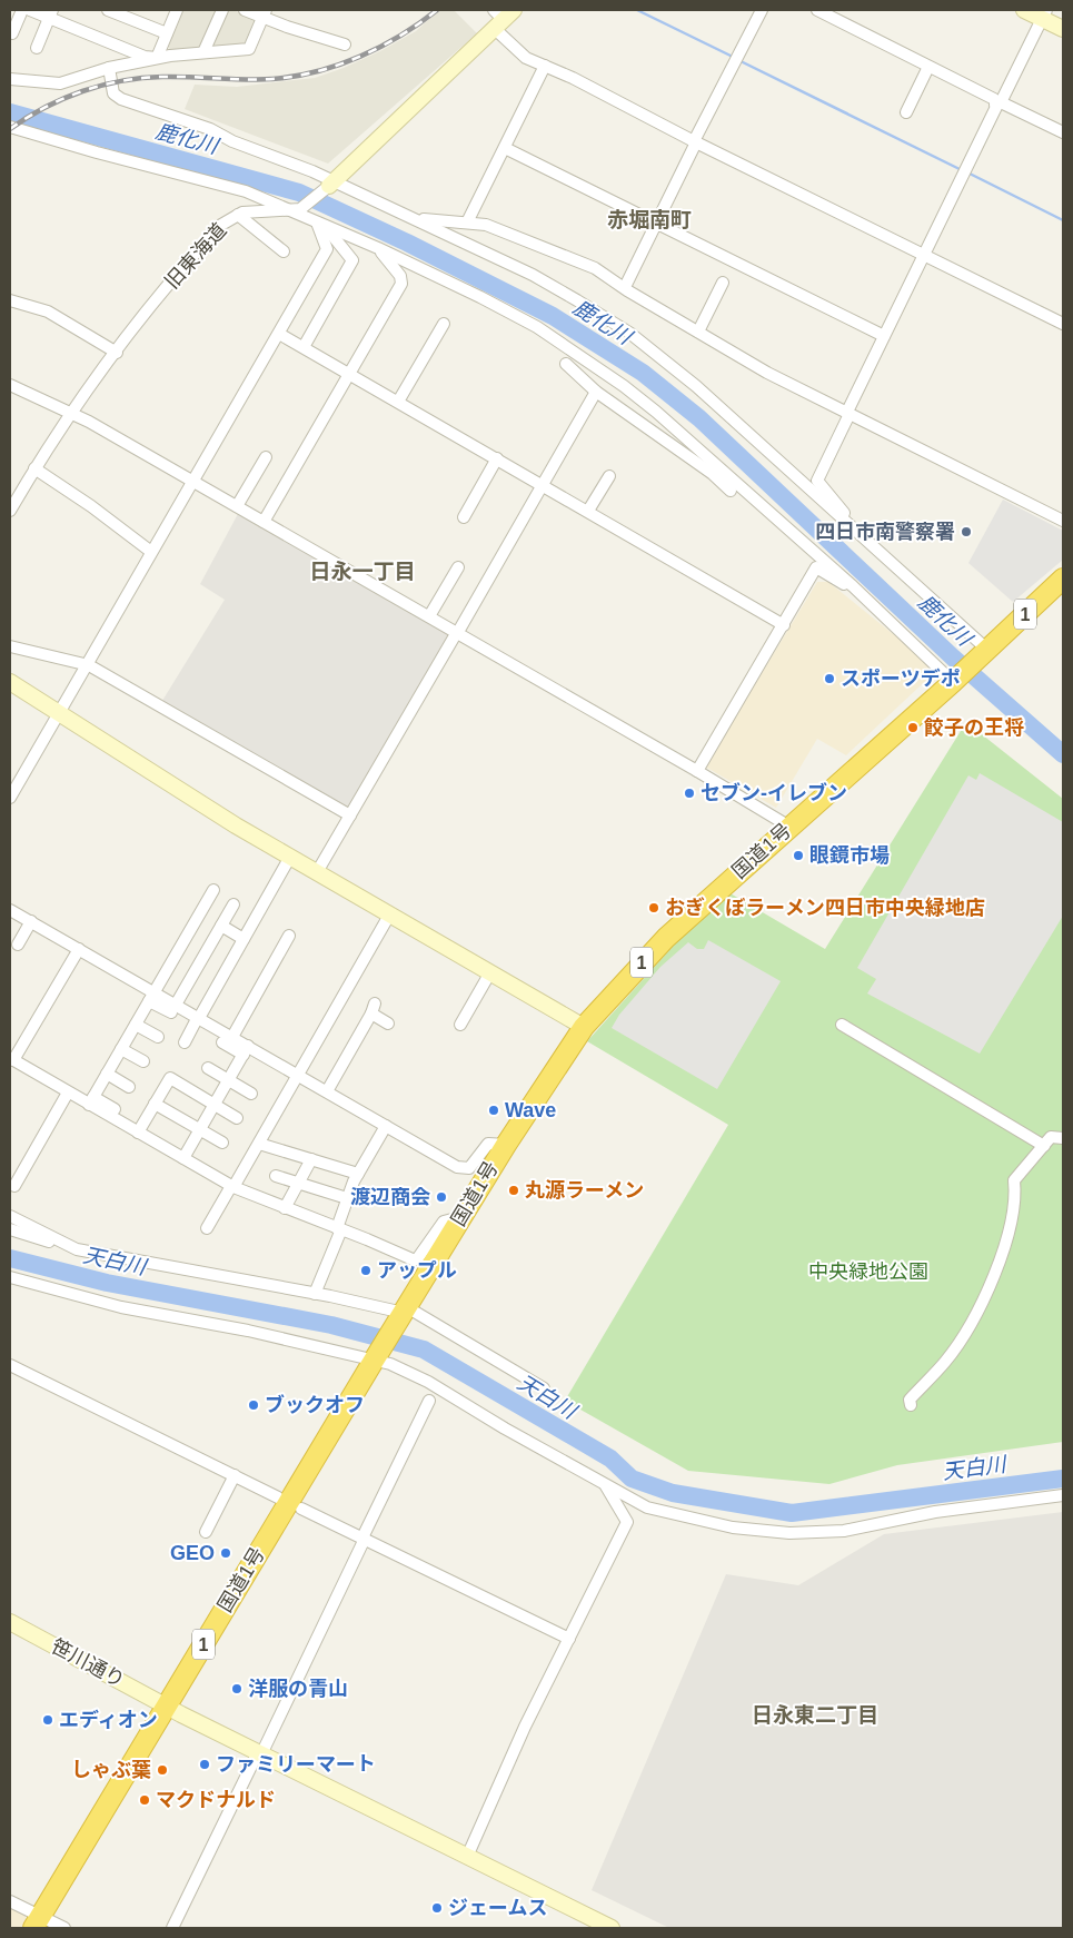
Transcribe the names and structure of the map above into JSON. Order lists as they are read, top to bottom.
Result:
{
  "streets": {
    "highway": ["1", "国道1号"],
    "street": ["旧東海道", "笹川通り"]
  },
  "crossings": [
    ["国道1号", "笹川通り"]
  ],
  "districts": ["赤堀南町", "日永一丁目", "日永東二丁目"],
  "water": ["鹿化川", "天白川"],
  "parks": ["中央緑地公園"],
  "places": [
    "四日市南警察署",
    "スポーツデポ",
    "餃子の王将",
    "セブン-イレブン",
    "眼鏡市場",
    "おぎくぼラーメン四日市中央緑地店",
    "Wave",
    "丸源ラーメン",
    "渡辺商会",
    "アップル",
    "ブックオフ",
    "GEO",
    "洋服の青山",
    "エディオン",
    "ファミリーマート",
    "しゃぶ葉",
    "マクドナルド",
    "ジェームス"
  ]
}
